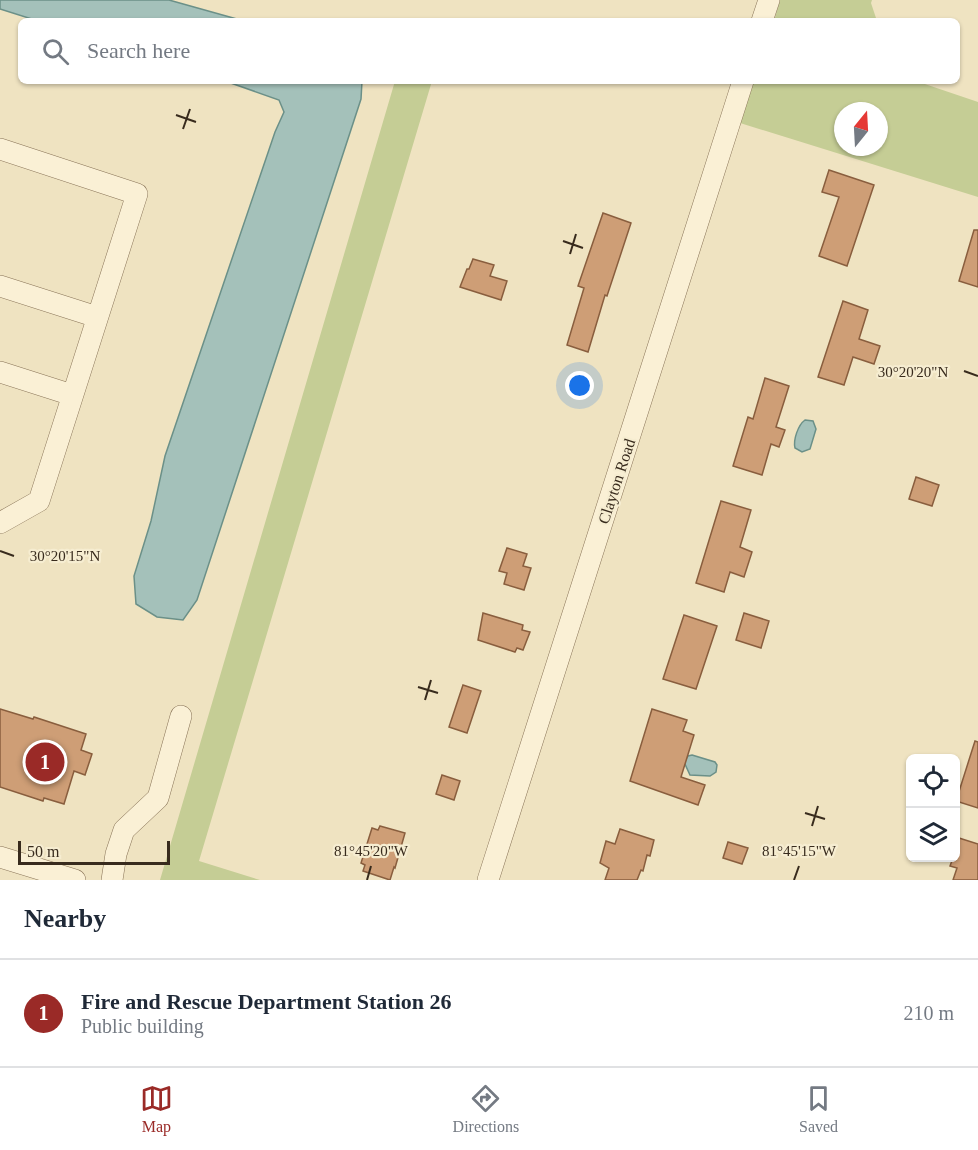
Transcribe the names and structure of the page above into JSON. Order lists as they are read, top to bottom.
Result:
{
  "streets": {
    "street": ["Clayton Road"]
  },
  "scale_bar": "50 m",
  "north": "top",
  "page": {
    "search": "Search here",
    "pins": "1",
    "scale": "50 m",
    "heading": "Nearby",
    "list": [
      {
        "mark": "1",
        "name": "Fire and Rescue Department Station 26",
        "note": "Public building",
        "value": "210 m"
      }
    ],
    "nav": ["Map", "Directions", "Saved"]
  },
  "coordinates": [
    "30°20'20\"N",
    "30°20'15\"N",
    "81°45'20\"W",
    "81°45'15\"W"
  ]
}
